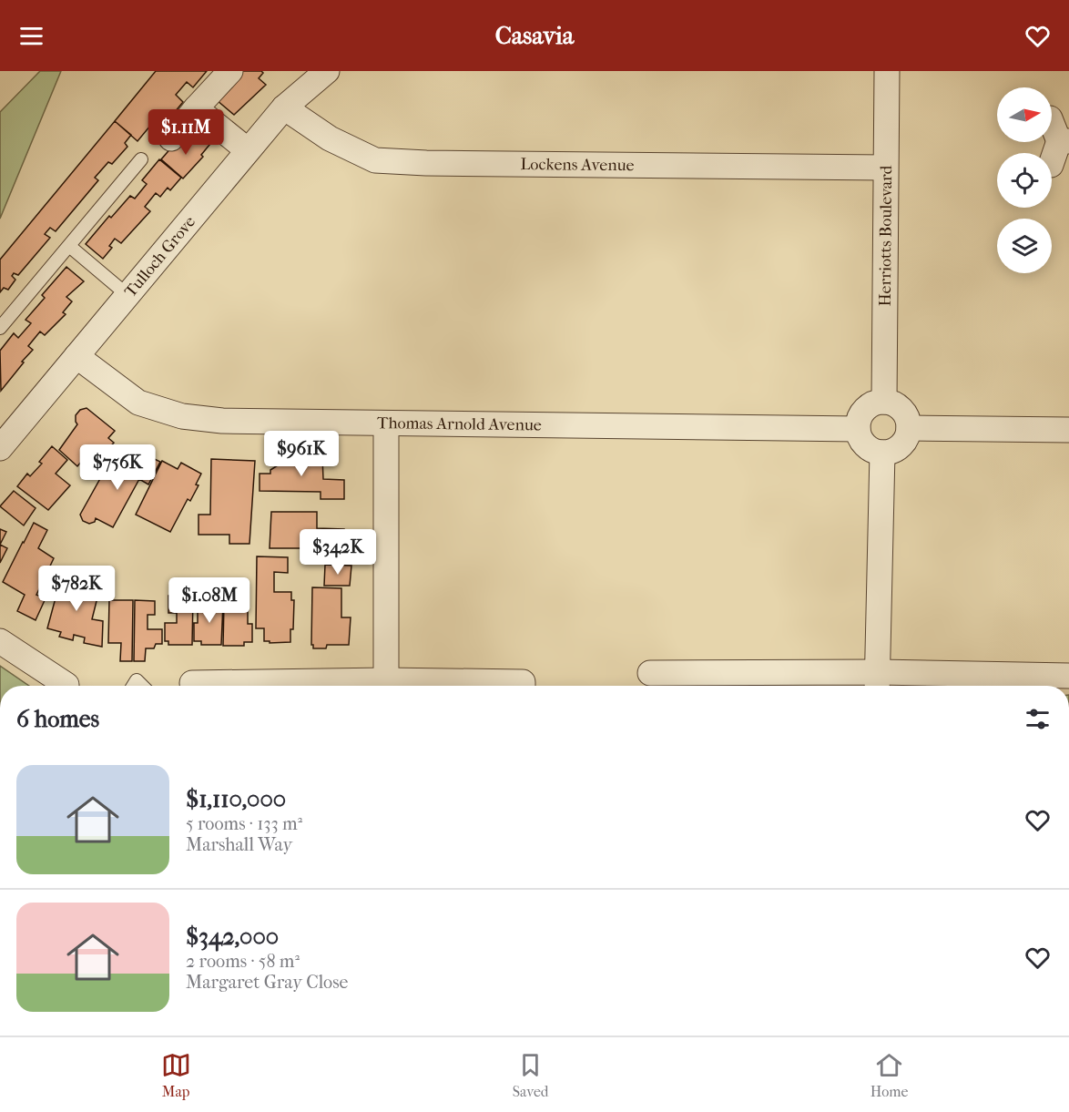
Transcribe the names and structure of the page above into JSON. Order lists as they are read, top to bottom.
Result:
{
  "streets": {
    "street": [
      "Lockens Avenue",
      "Herriotts Boulevard",
      "Tulloch Grove",
      "Thomas Arnold Avenue"
    ]
  },
  "crossings": [
    ["Lockens Avenue", "Herriotts Boulevard"],
    ["Lockens Avenue", "Tulloch Grove"],
    ["Herriotts Boulevard", "Thomas Arnold Avenue"],
    ["Tulloch Grove", "Thomas Arnold Avenue"]
  ],
  "north": "right",
  "page": {
    "header": "Casavia",
    "price": [
      "$1.11M",
      "$961K",
      "$756K",
      "$342K",
      "$782K",
      "$1.08M"
    ],
    "heading": "6 homes",
    "list": [
      {
        "name": "$1,110,000",
        "note": "5 rooms · 133 m² · Marshall Way"
      },
      {
        "name": "$342,000",
        "note": "2 rooms · 58 m² · Margaret Gray Close"
      }
    ],
    "tabs": ["Map", "Saved", "Home"]
  }
}
